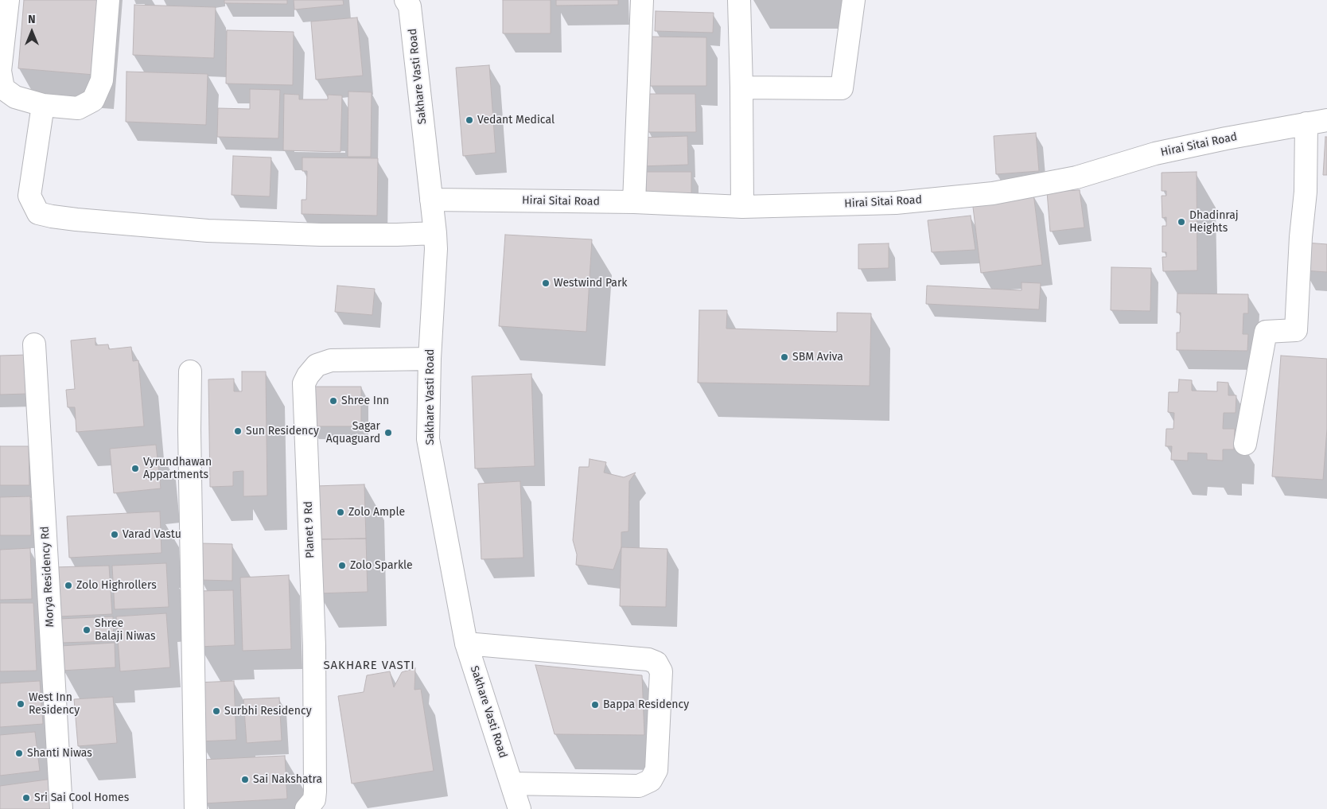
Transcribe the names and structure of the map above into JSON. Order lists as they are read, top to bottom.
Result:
{
  "streets": {
    "street": [
      "Sakhare Vasti Road",
      "Hirai Sitai Road",
      "Planet 9 Rd",
      "Morya Residency Rd"
    ]
  },
  "crossings": [
    ["Sakhare Vasti Road", "Hirai Sitai Road"],
    ["Sakhare Vasti Road", "Planet 9 Rd"]
  ],
  "districts": ["SAKHARE VASTI"],
  "places": [
    "Vedant Medical",
    "Dhadinraj Heights",
    "Westwind Park",
    "SBM Aviva",
    "Shree Inn",
    "Sun Residency",
    "Sagar Aquaguard",
    "Vyrundhawan Appartments",
    "Zolo Ample",
    "Varad Vastu",
    "Zolo Sparkle",
    "Zolo Highrollers",
    "Shree Balaji Niwas",
    "West Inn Residency",
    "Bappa Residency",
    "Surbhi Residency",
    "Shanti Niwas",
    "Sai Nakshatra",
    "Sri Sai Cool Homes"
  ],
  "north": "top"
}
